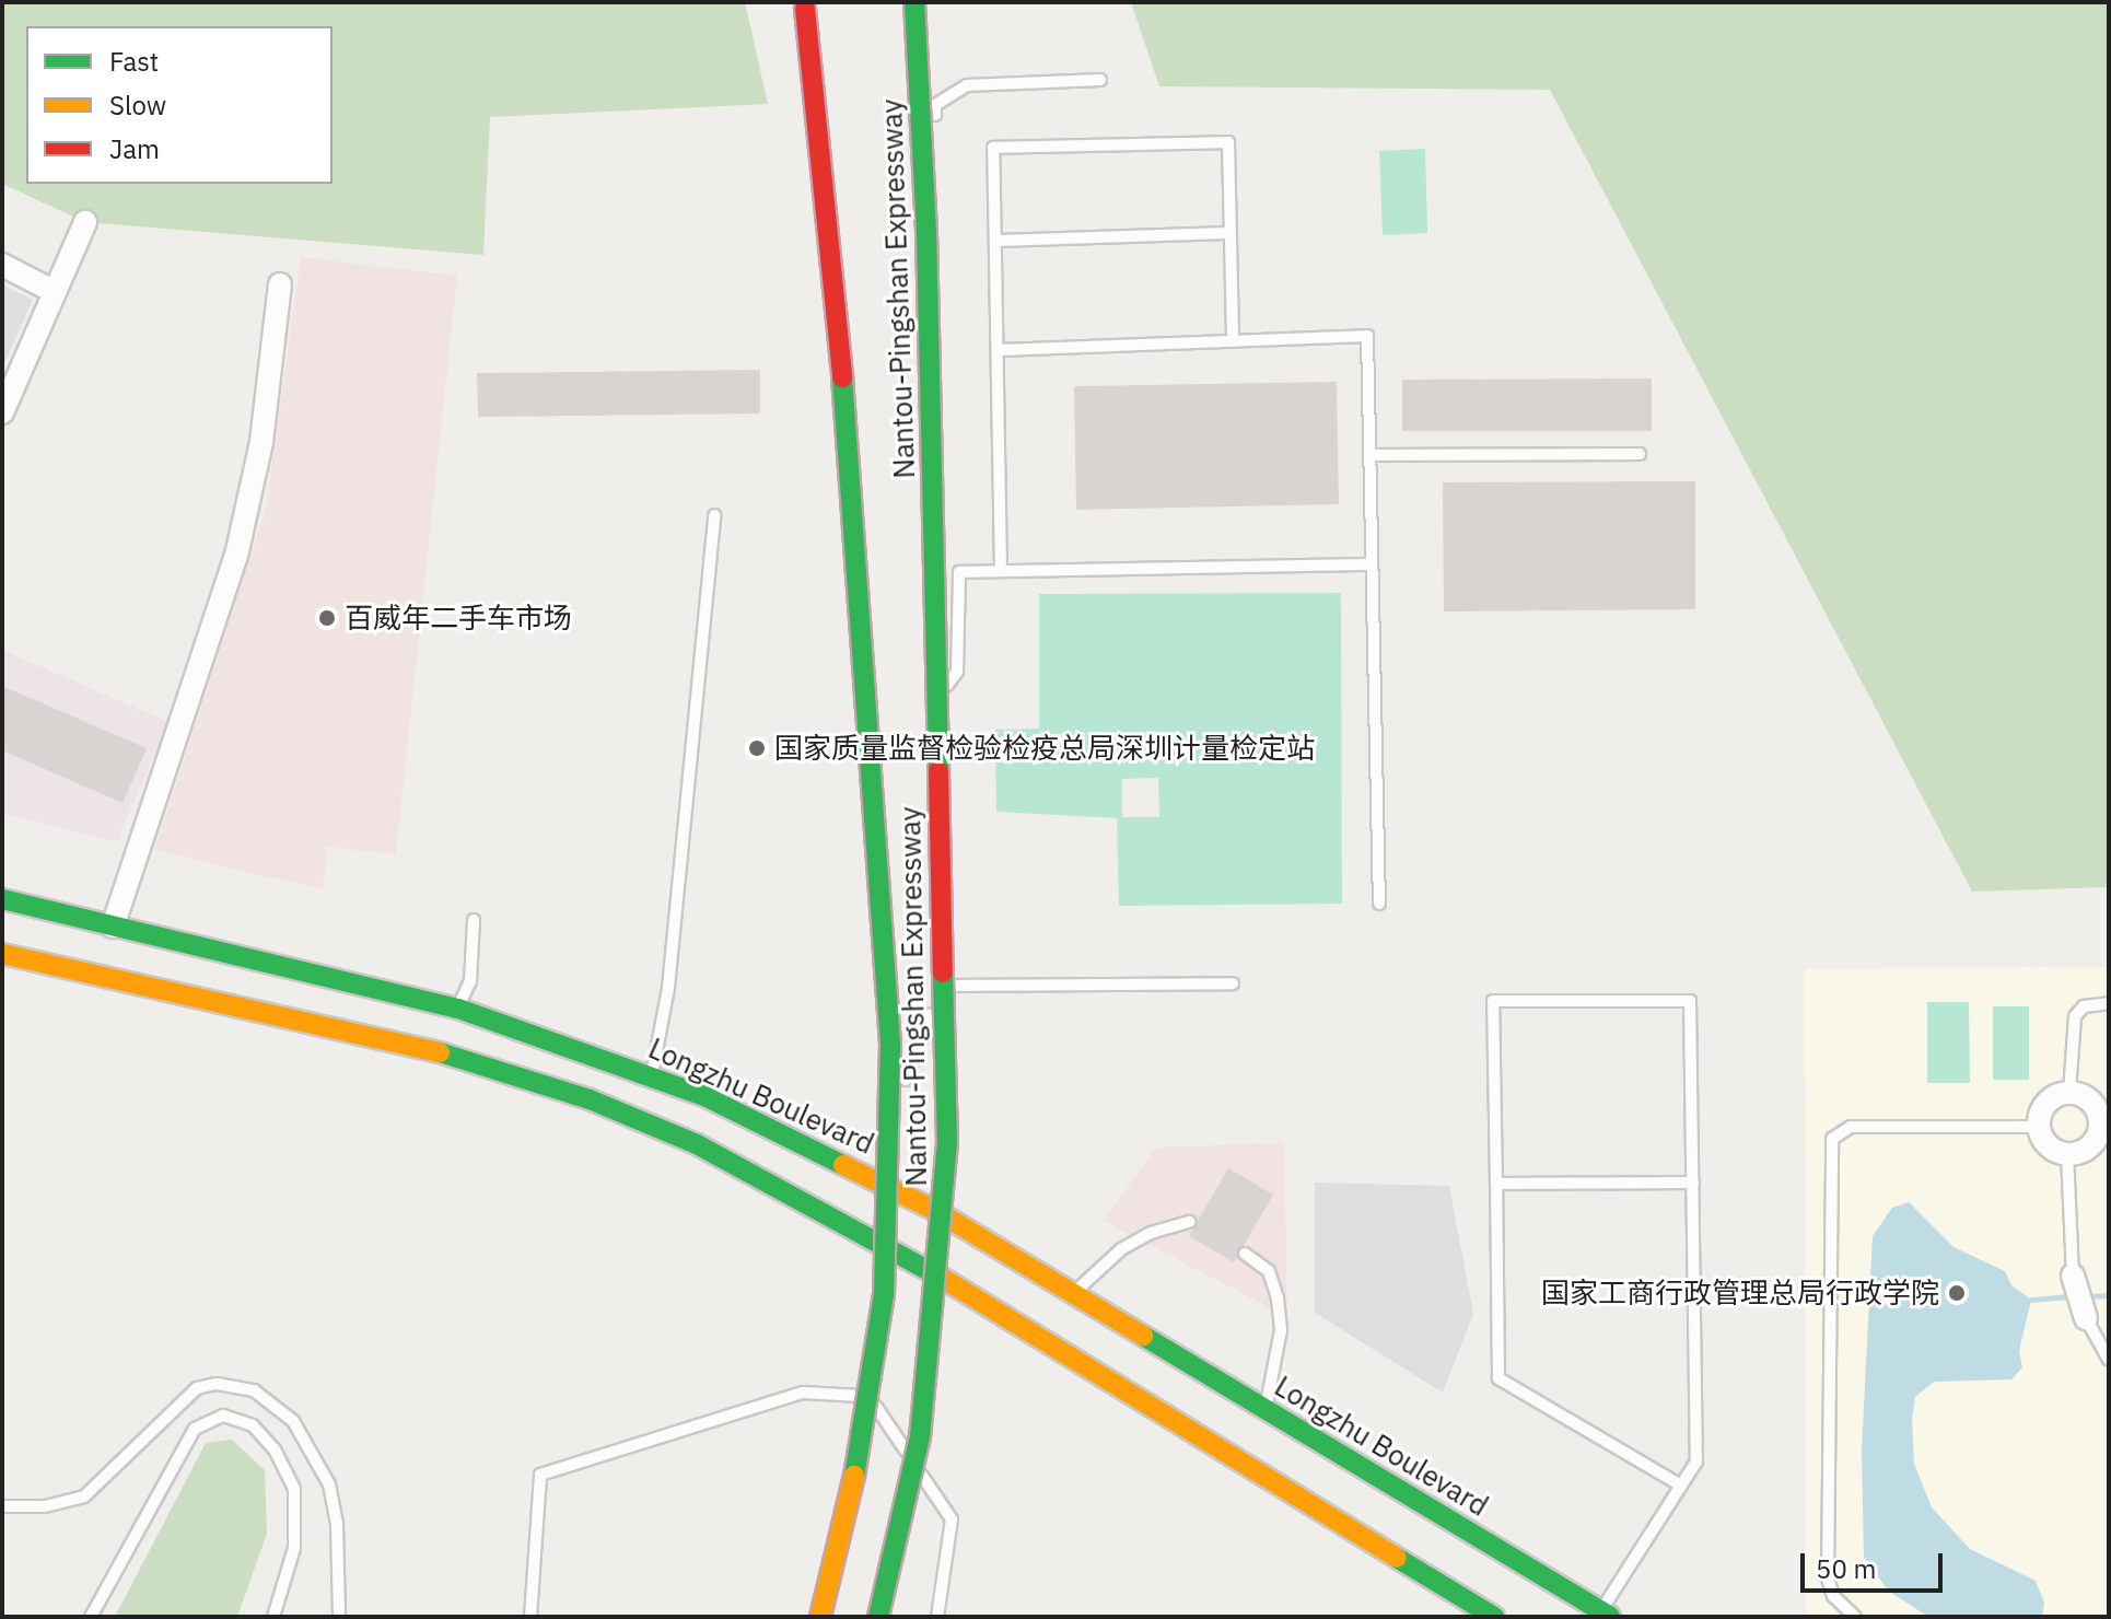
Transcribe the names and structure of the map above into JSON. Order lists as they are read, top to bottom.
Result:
{
  "streets": {
    "main road": ["Nantou-Pingshan Expressway", "Longzhu Boulevard"]
  },
  "places": ["百威年二手车市场", "国家质量监督检验检疫总局深圳计量检定站", "国家工商行政管理总局行政学院"],
  "legend": ["Fast", "Slow", "Jam"],
  "scale_bar": "50 m"
}
